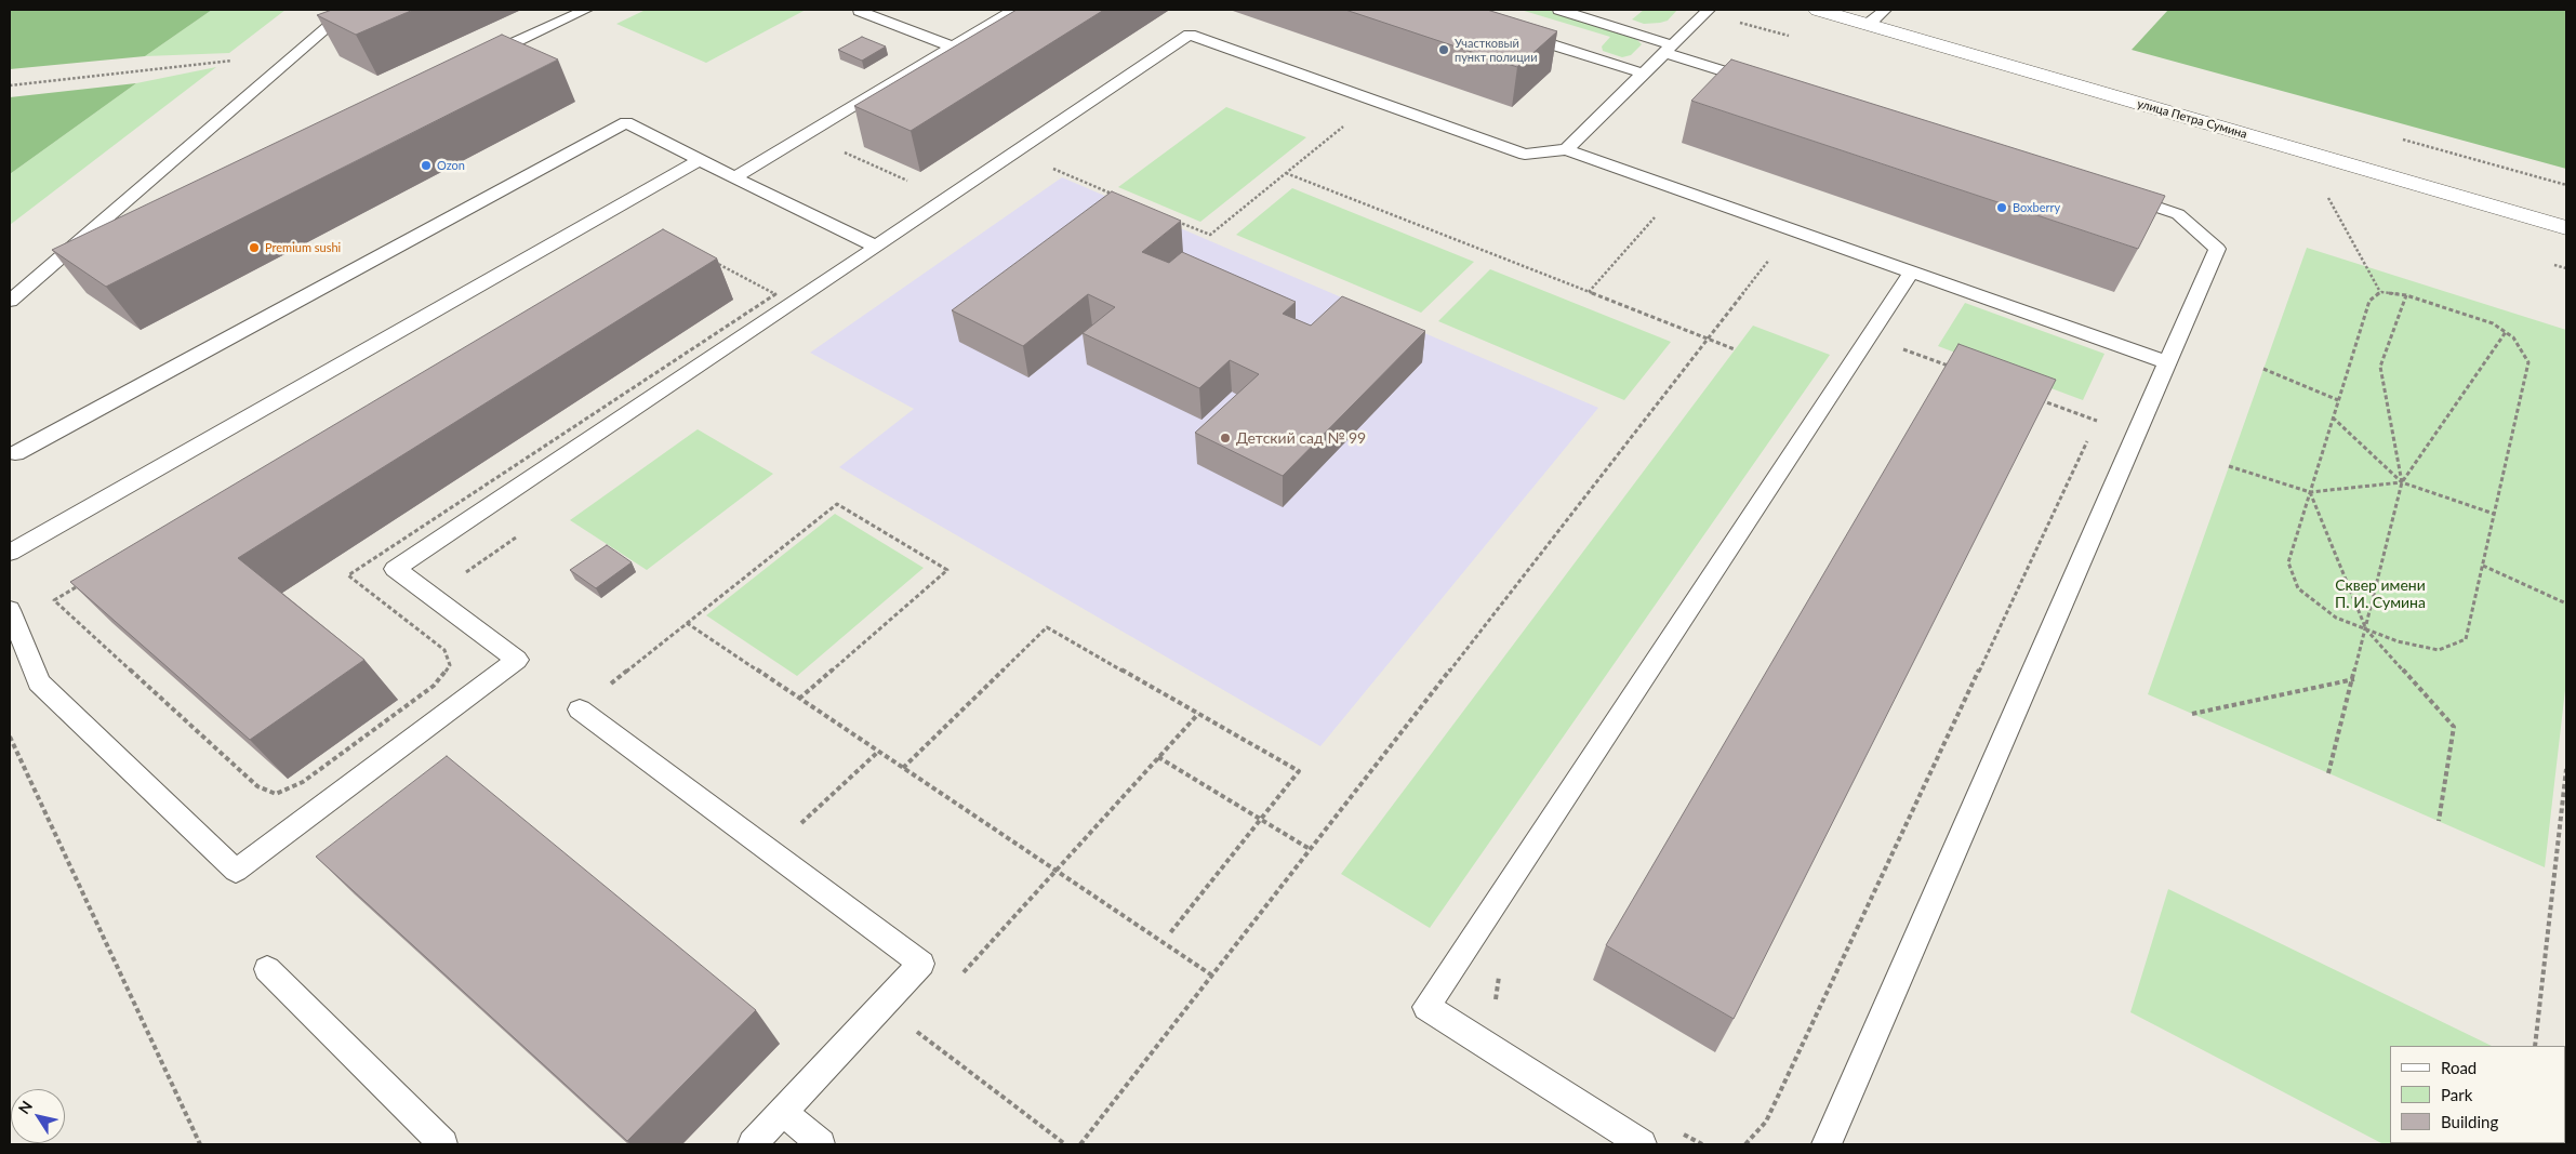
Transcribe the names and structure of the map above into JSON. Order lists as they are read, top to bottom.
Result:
{
  "streets": {
    "street": ["улица Петра Сумина"]
  },
  "parks": ["Сквер имени П. И. Сумина"],
  "places": [
    "Участковый пункт полиции",
    "Ozon",
    "Boxberry",
    "Premium sushi",
    "Детский сад № 99"
  ],
  "legend": ["Road", "Park", "Building"],
  "north": "top left"
}
